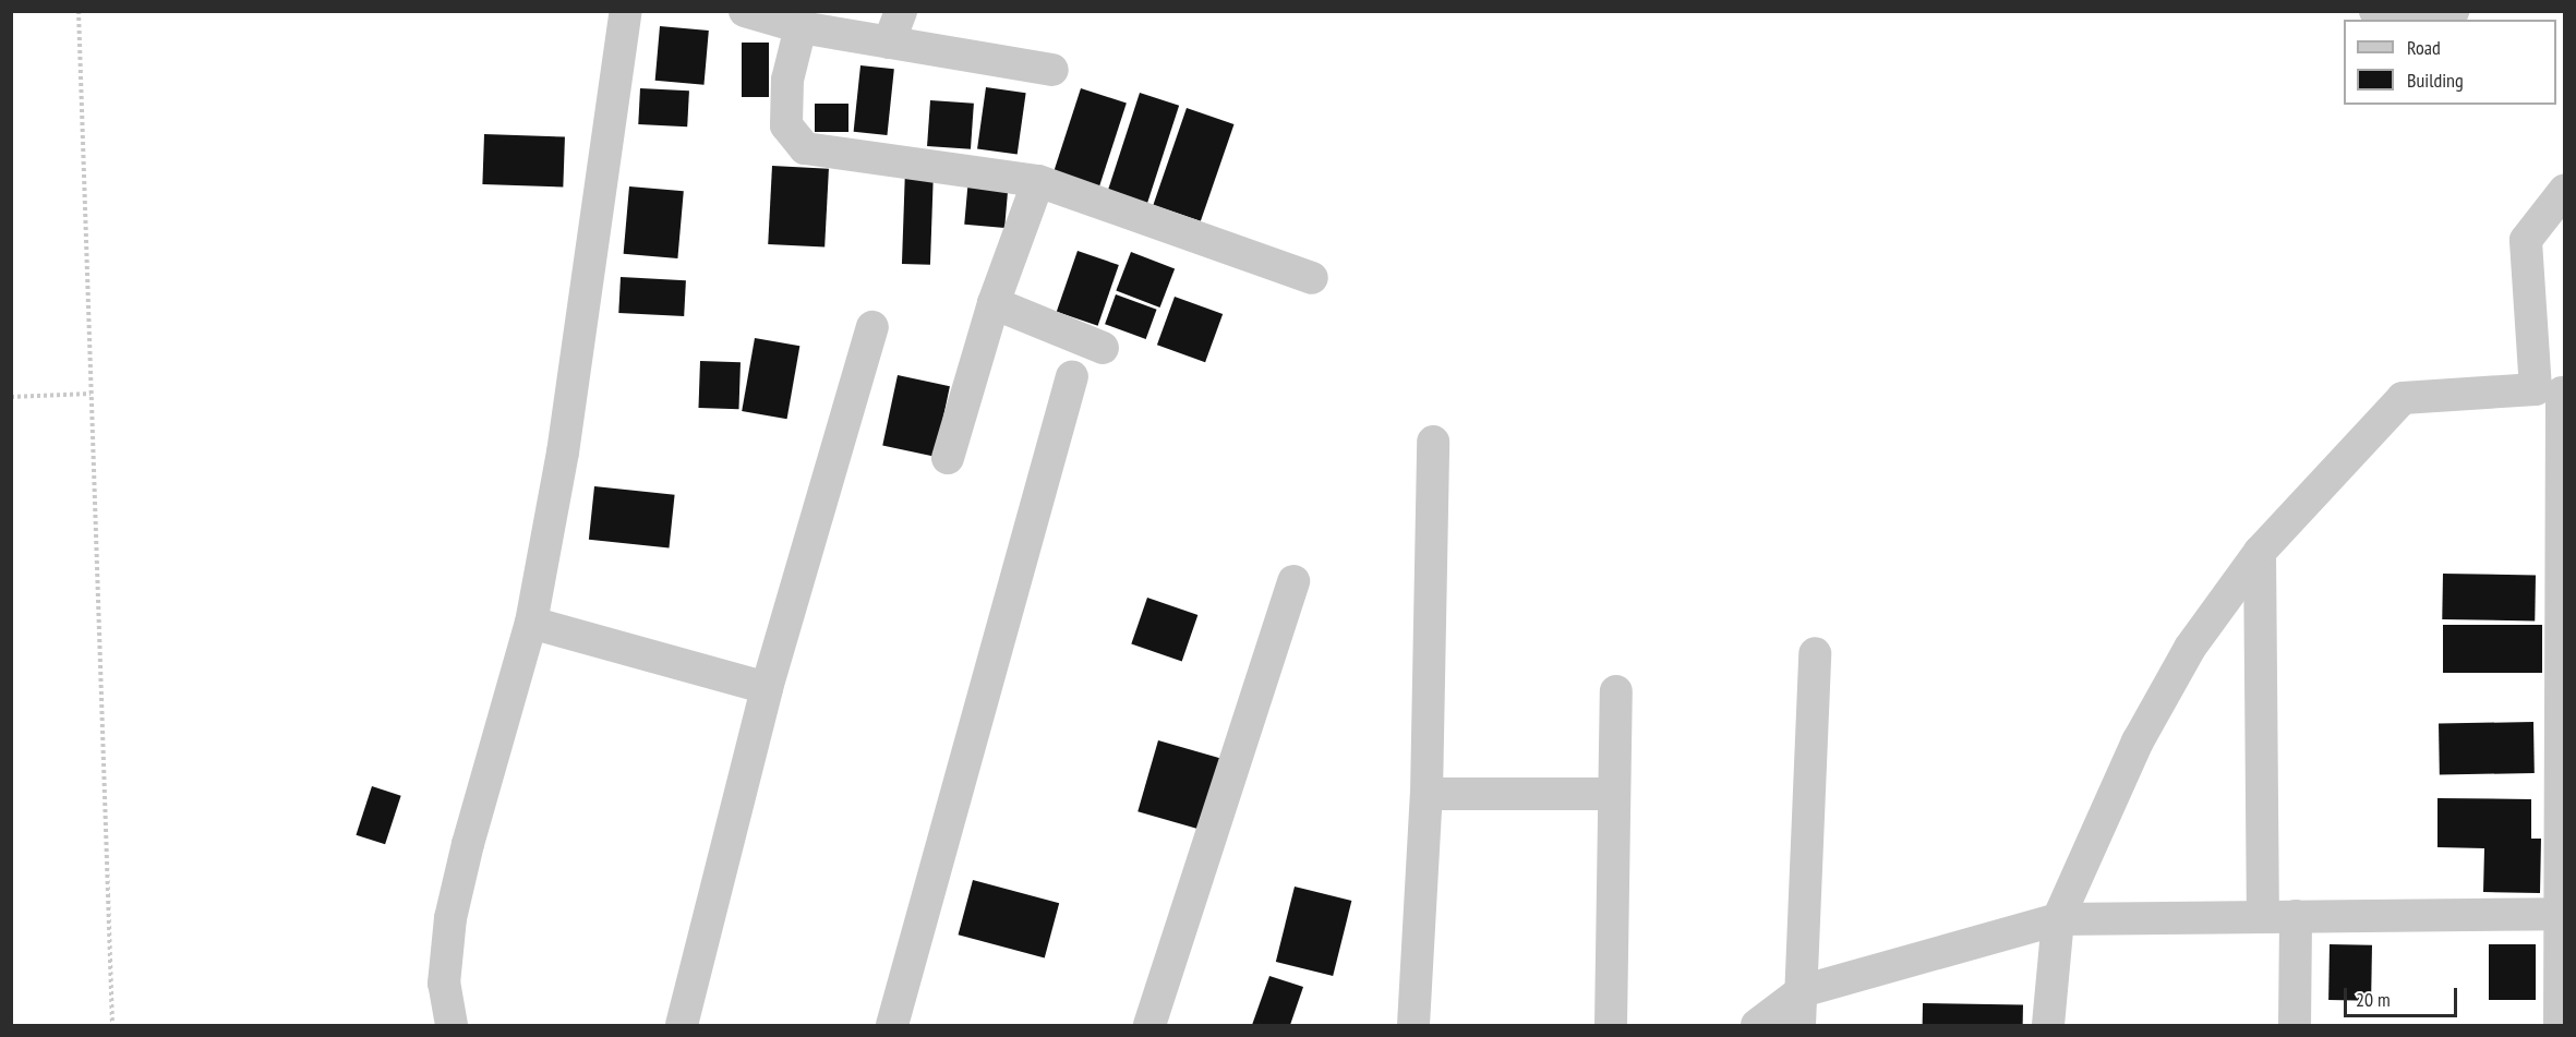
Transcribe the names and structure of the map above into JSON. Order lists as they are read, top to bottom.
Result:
{
  "legend": ["Road", "Building"],
  "scale_bar": "20 m"
}
